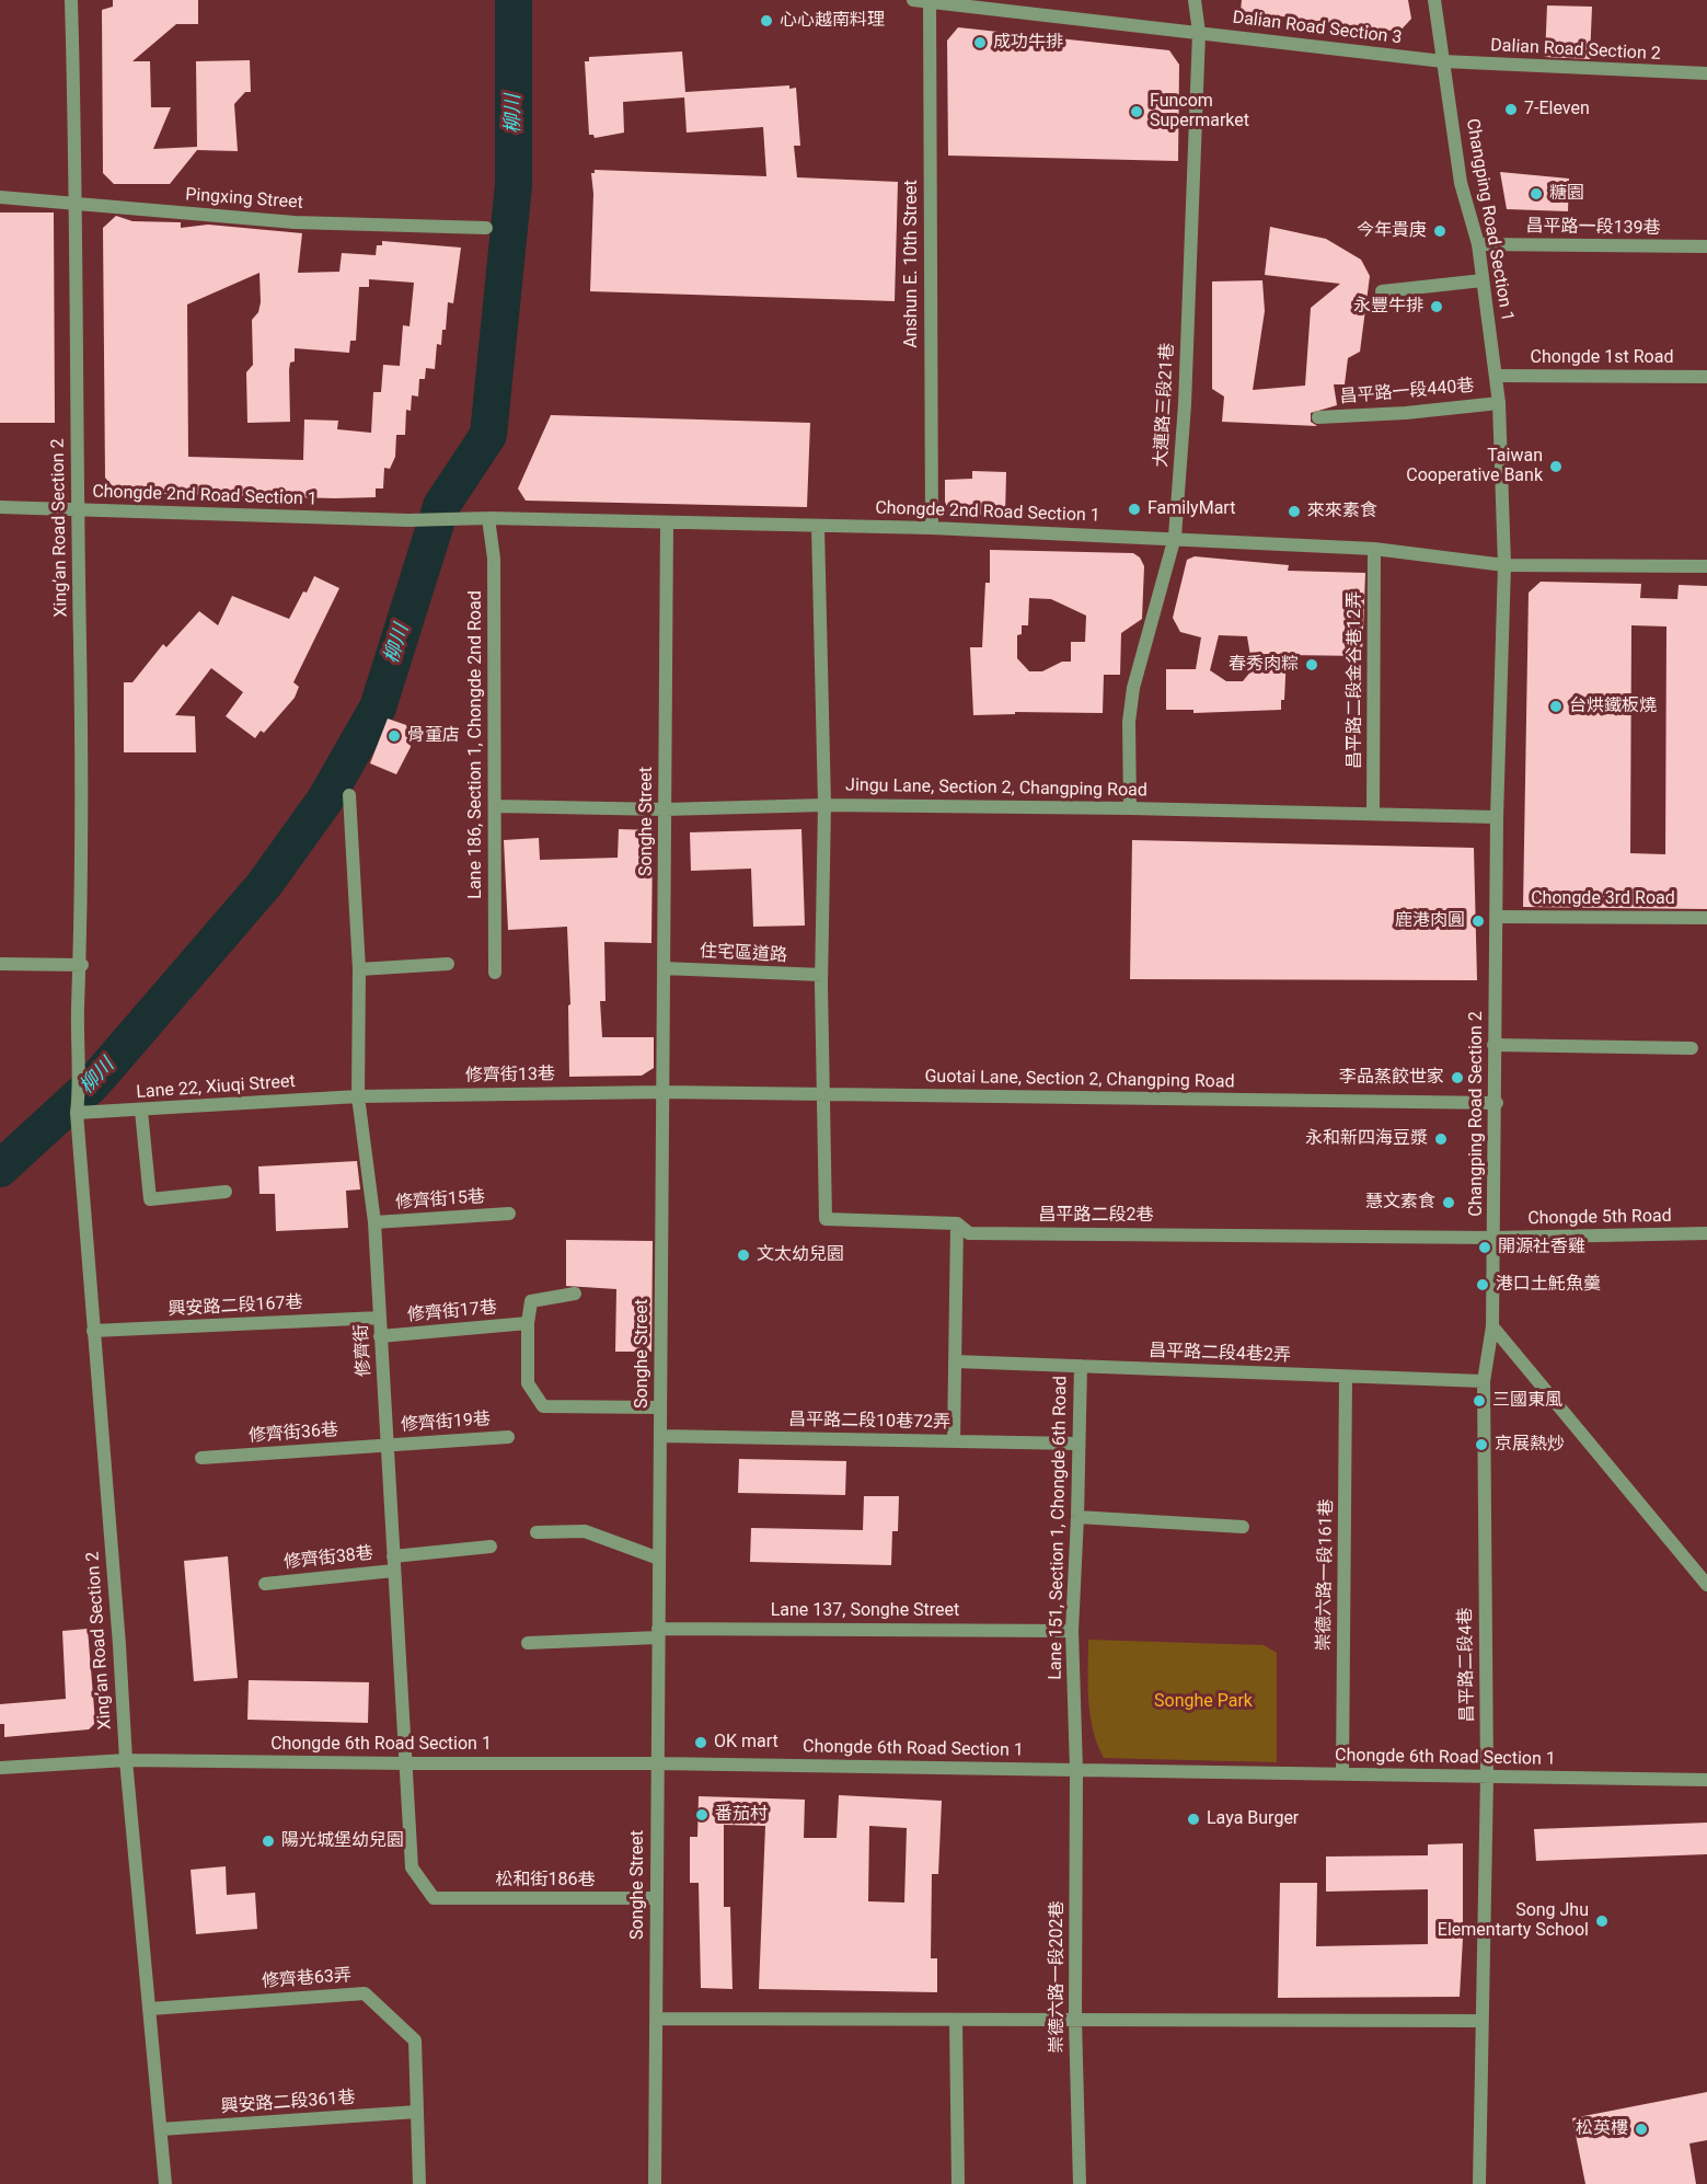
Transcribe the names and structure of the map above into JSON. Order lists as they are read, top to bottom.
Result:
{
  "streets": {
    "street": [
      "Dalian Road Section 3",
      "Dalian Road Section 2",
      "Pingxing Street",
      "Changping Road Section 1",
      "昌平路一段139巷",
      "Anshun E. 10th Street",
      "Chongde 1st Road",
      "昌平路一段440巷",
      "大連路三段21巷",
      "Chongde 2nd Road Section 1",
      "Xing’an Road Section 2",
      "昌平路二段金谷巷12弄",
      "Lane 186, Section 1, Chongde 2nd Road",
      "Jingu Lane, Section 2, Changping Road",
      "Songhe Street",
      "Chongde 3rd Road",
      "住宅區道路",
      "修齊街13巷",
      "Guotai Lane, Section 2, Changping Road",
      "Lane 22, Xiuqi Street",
      "Changping Road Section 2",
      "修齊街15巷",
      "昌平路二段2巷",
      "Chongde 5th Road",
      "興安路二段167巷",
      "修齊街17巷",
      "修齊街",
      "昌平路二段4巷2弄",
      "昌平路二段10巷72弄",
      "修齊街19巷",
      "修齊街36巷",
      "Lane 151, Section 1, Chongde 6th Road",
      "修齊街38巷",
      "崇德六路一段161巷",
      "Lane 137, Songhe Street",
      "昌平路二段4巷",
      "Chongde 6th Road Section 1",
      "松和街186巷",
      "崇德六路一段202巷",
      "修齊巷63弄",
      "興安路二段361巷"
    ]
  },
  "crossings": [
    ["Dalian Road Section 3", "Dalian Road Section 2"],
    ["Dalian Road Section 3", "Changping Road Section 1"],
    ["Dalian Road Section 3", "Anshun E. 10th Street"],
    ["Dalian Road Section 3", "大連路三段21巷"],
    ["Dalian Road Section 2", "Changping Road Section 1"],
    ["Pingxing Street", "Xing’an Road Section 2"],
    ["Changping Road Section 1", "昌平路一段139巷"],
    ["Changping Road Section 1", "Chongde 1st Road"],
    ["Changping Road Section 1", "昌平路一段440巷"],
    ["Changping Road Section 1", "Chongde 2nd Road Section 1"],
    ["Changping Road Section 1", "Changping Road Section 2"],
    ["Anshun E. 10th Street", "Chongde 2nd Road Section 1"],
    ["大連路三段21巷", "Chongde 2nd Road Section 1"],
    ["大連路三段21巷", "Jingu Lane, Section 2, Changping Road"],
    ["Chongde 2nd Road Section 1", "Xing’an Road Section 2"],
    ["Chongde 2nd Road Section 1", "昌平路二段金谷巷12弄"],
    ["Chongde 2nd Road Section 1", "Lane 186, Section 1, Chongde 2nd Road"],
    ["Chongde 2nd Road Section 1", "Songhe Street"],
    ["Chongde 2nd Road Section 1", "Changping Road Section 2"],
    ["Xing’an Road Section 2", "Lane 22, Xiuqi Street"],
    ["Xing’an Road Section 2", "興安路二段167巷"],
    ["Xing’an Road Section 2", "Chongde 6th Road Section 1"],
    ["Xing’an Road Section 2", "修齊巷63弄"],
    ["Xing’an Road Section 2", "興安路二段361巷"],
    ["昌平路二段金谷巷12弄", "Jingu Lane, Section 2, Changping Road"],
    ["Lane 186, Section 1, Chongde 2nd Road", "Jingu Lane, Section 2, Changping Road"],
    ["Jingu Lane, Section 2, Changping Road", "Songhe Street"],
    ["Jingu Lane, Section 2, Changping Road", "Changping Road Section 2"],
    ["Songhe Street", "住宅區道路"],
    ["Songhe Street", "修齊街13巷"],
    ["Songhe Street", "Guotai Lane, Section 2, Changping Road"],
    ["Songhe Street", "昌平路二段10巷72弄"],
    ["Songhe Street", "Lane 137, Songhe Street"],
    ["Songhe Street", "Chongde 6th Road Section 1"],
    ["Songhe Street", "松和街186巷"],
    ["Chongde 3rd Road", "Changping Road Section 2"],
    ["修齊街13巷", "Guotai Lane, Section 2, Changping Road"],
    ["修齊街13巷", "Lane 22, Xiuqi Street"],
    ["修齊街13巷", "修齊街"],
    ["Guotai Lane, Section 2, Changping Road", "Changping Road Section 2"],
    ["Guotai Lane, Section 2, Changping Road", "昌平路二段2巷"],
    ["Lane 22, Xiuqi Street", "修齊街"],
    ["Changping Road Section 2", "昌平路二段2巷"],
    ["Changping Road Section 2", "Chongde 5th Road"],
    ["Changping Road Section 2", "昌平路二段4巷2弄"],
    ["Changping Road Section 2", "昌平路二段4巷"],
    ["修齊街15巷", "修齊街"],
    ["昌平路二段2巷", "Chongde 5th Road"],
    ["興安路二段167巷", "修齊街"],
    ["修齊街17巷", "修齊街"],
    ["修齊街", "修齊街19巷"],
    ["修齊街", "修齊街36巷"],
    ["修齊街", "修齊街38巷"],
    ["修齊街", "Chongde 6th Road Section 1"],
    ["修齊街", "松和街186巷"],
    ["昌平路二段4巷2弄", "Lane 151, Section 1, Chongde 6th Road"],
    ["昌平路二段4巷2弄", "崇德六路一段161巷"],
    ["昌平路二段4巷2弄", "昌平路二段4巷"],
    ["昌平路二段10巷72弄", "Lane 151, Section 1, Chongde 6th Road"],
    ["修齊街19巷", "修齊街36巷"],
    ["Lane 151, Section 1, Chongde 6th Road", "Lane 137, Songhe Street"],
    ["Lane 151, Section 1, Chongde 6th Road", "Chongde 6th Road Section 1"],
    ["Lane 151, Section 1, Chongde 6th Road", "崇德六路一段202巷"],
    ["崇德六路一段161巷", "Chongde 6th Road Section 1"],
    ["昌平路二段4巷", "Chongde 6th Road Section 1"],
    ["Chongde 6th Road Section 1", "崇德六路一段202巷"],
    ["修齊巷63弄", "興安路二段361巷"]
  ],
  "water": ["柳川"],
  "parks": ["Songhe Park"],
  "places": [
    "心心越南料理",
    "成功牛排",
    "7-Eleven",
    "Funcom Supermarket",
    "糖園",
    "今年貴庚",
    "永豐牛排",
    "Taiwan Cooperative Bank",
    "FamilyMart",
    "來來素食",
    "春秀肉粽",
    "台烘鐵板燒",
    "骨董店",
    "鹿港肉圓",
    "李品蒸餃世家",
    "永和新四海豆漿",
    "慧文素食",
    "開源社香雞",
    "文太幼兒園",
    "港口土魠魚羹",
    "三國東風",
    "京展熱炒",
    "OK mart",
    "番茄村",
    "Laya Burger",
    "陽光城堡幼兒園",
    "Song Jhu Elementarty School",
    "松英樓"
  ]
}
